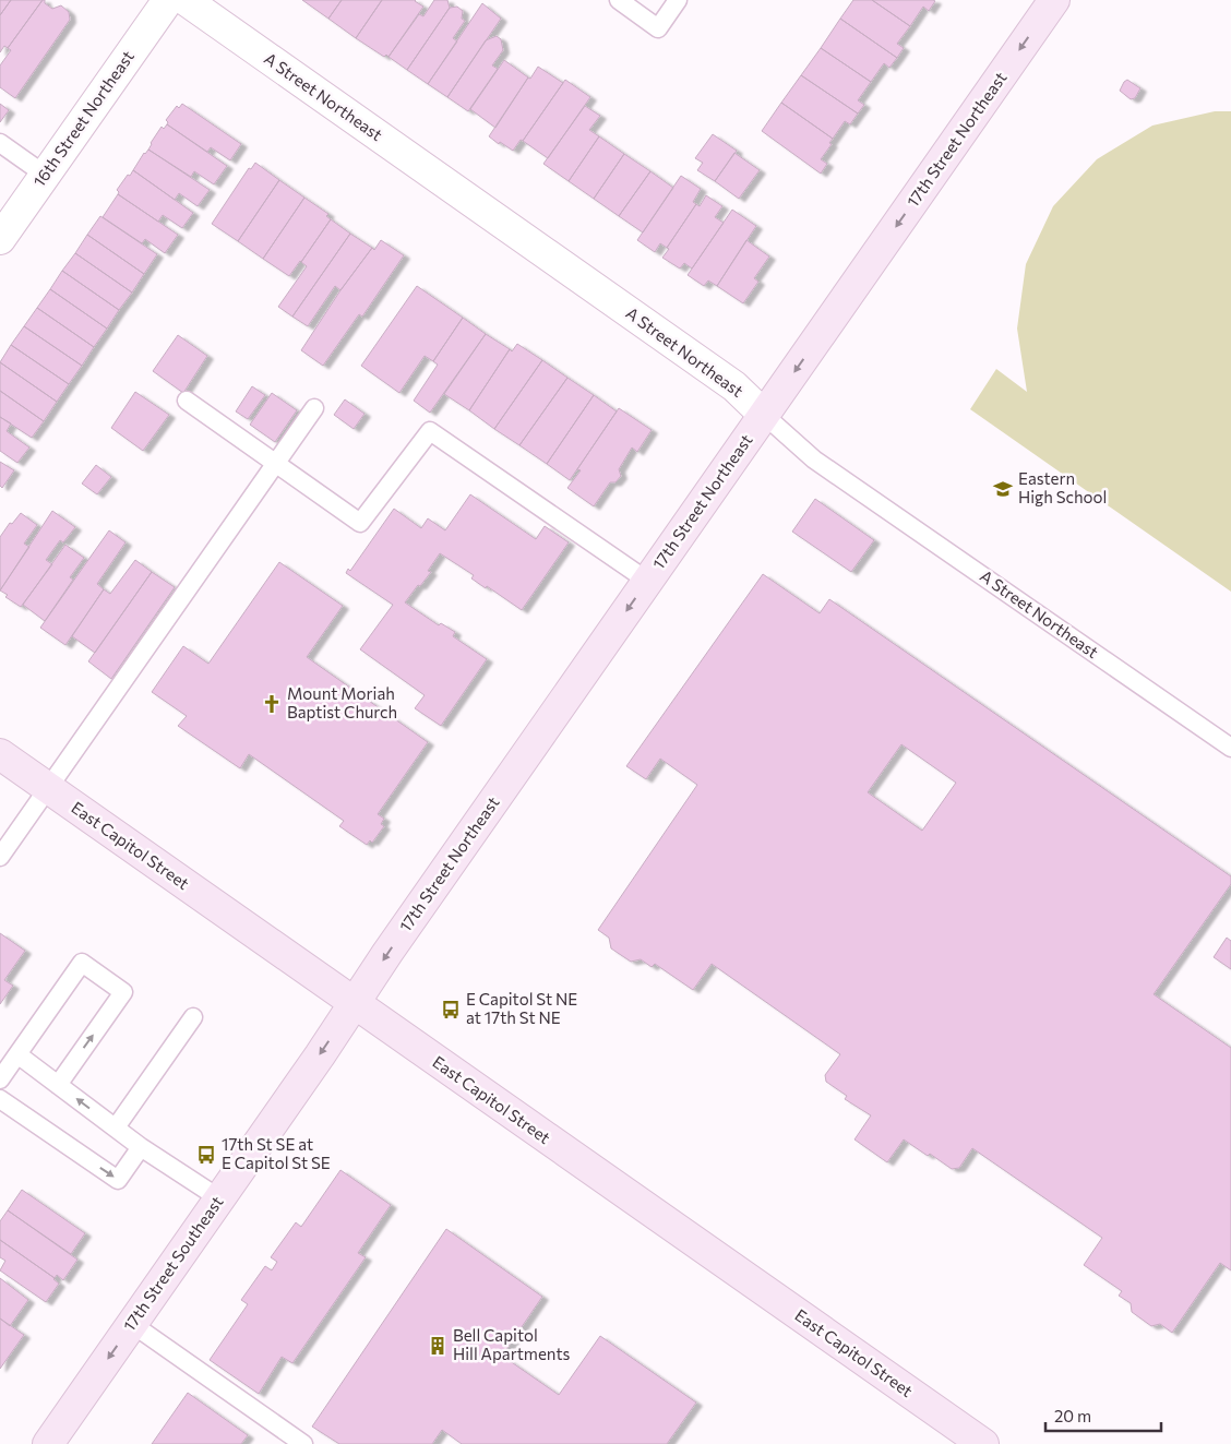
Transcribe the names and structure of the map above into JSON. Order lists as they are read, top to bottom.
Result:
{
  "streets": {
    "main road": ["17th Street Northeast", "East Capitol Street", "17th Street Southeast"],
    "street": ["A Street Northeast", "16th Street Northeast"]
  },
  "crossings": [
    ["A Street Northeast", "17th Street Northeast"],
    ["17th Street Northeast", "East Capitol Street"],
    ["17th Street Northeast", "17th Street Southeast"],
    ["East Capitol Street", "17th Street Southeast"]
  ],
  "one_way": ["17th Street Northeast", "17th Street Southeast"],
  "places": {
    "school or university": ["Eastern High School"],
    "church": ["Mount Moriah Baptist Church"],
    "bus stop": ["E Capitol St NE at 17th St NE", "17th St SE at E Capitol St SE"],
    "building": ["Bell Capitol Hill Apartments"]
  },
  "scale_bar": "20 m"
}
